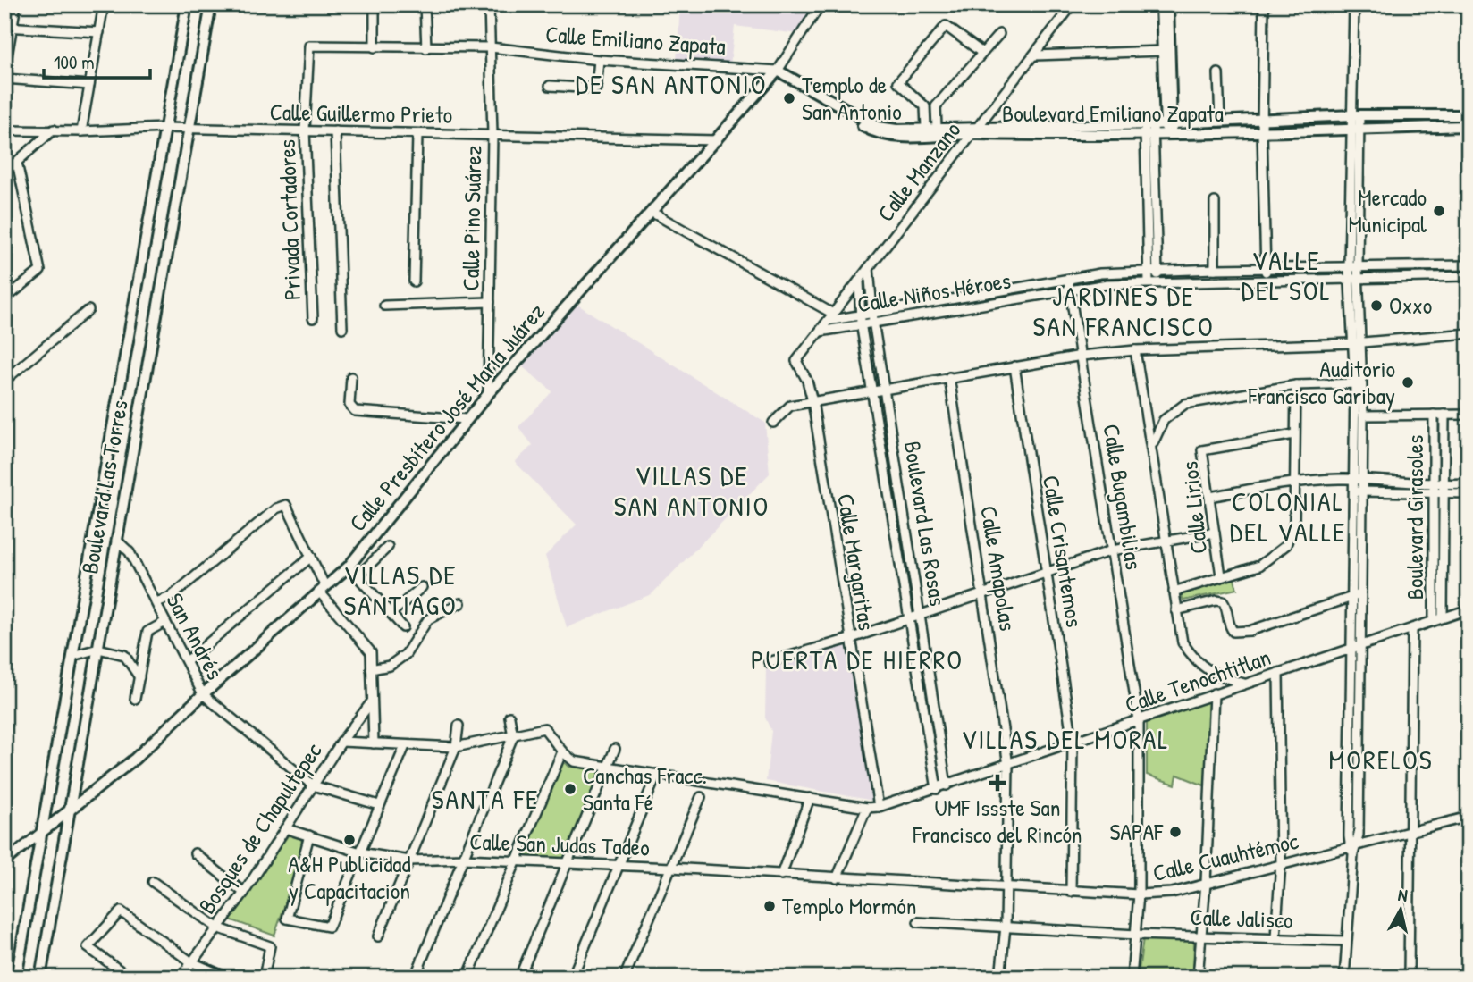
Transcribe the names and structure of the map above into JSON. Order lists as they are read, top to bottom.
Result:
{
  "streets": {
    "street": [
      "Calle Emiliano Zapata",
      "Calle Guillermo Prieto",
      "Boulevard Emiliano Zapata",
      "Calle Manzano",
      "Calle Pino Suárez",
      "Privada Cortadores",
      "Calle Niños Héroes",
      "Calle Presbítero José María Juárez",
      "Boulevard Las Torres",
      "Calle Bugambilias",
      "Calle Lirios",
      "Boulevard Girasoles",
      "Boulevard Las Rosas",
      "Calle Crisantemos",
      "Calle Margaritas",
      "Calle Amapolas",
      "San Andrés",
      "Calle Tenochtitlan",
      "Bosques de Chapultepec",
      "Calle San Judas Tadeo",
      "Calle Cuauhtémoc",
      "Calle Jalisco"
    ]
  },
  "crossings": [
    ["Calle Emiliano Zapata", "Boulevard Emiliano Zapata"],
    ["Calle Emiliano Zapata", "Calle Pino Suárez"],
    ["Calle Emiliano Zapata", "Privada Cortadores"],
    ["Calle Emiliano Zapata", "Calle Presbítero José María Juárez"],
    ["Calle Guillermo Prieto", "Calle Pino Suárez"],
    ["Calle Guillermo Prieto", "Privada Cortadores"],
    ["Calle Guillermo Prieto", "Calle Presbítero José María Juárez"],
    ["Calle Guillermo Prieto", "Boulevard Las Torres"],
    ["Boulevard Emiliano Zapata", "Calle Manzano"],
    ["Boulevard Emiliano Zapata", "Calle Presbítero José María Juárez"],
    ["Calle Manzano", "Calle Niños Héroes"],
    ["Calle Manzano", "Boulevard Las Rosas"],
    ["Calle Manzano", "Calle Margaritas"],
    ["Calle Pino Suárez", "Calle Presbítero José María Juárez"],
    ["Calle Niños Héroes", "Calle Bugambilias"],
    ["Calle Niños Héroes", "Boulevard Las Rosas"],
    ["Calle Presbítero José María Juárez", "Boulevard Las Torres"],
    ["Calle Presbítero José María Juárez", "San Andrés"],
    ["Boulevard Las Torres", "San Andrés"],
    ["Calle Bugambilias", "Calle Tenochtitlan"],
    ["Calle Bugambilias", "Calle Cuauhtémoc"],
    ["Calle Bugambilias", "Calle Jalisco"],
    ["Boulevard Girasoles", "Calle Tenochtitlan"],
    ["Boulevard Las Rosas", "Calle Tenochtitlan"],
    ["Calle Crisantemos", "Calle Tenochtitlan"],
    ["Calle Crisantemos", "Calle Cuauhtémoc"],
    ["Calle Margaritas", "Calle Tenochtitlan"],
    ["Calle Amapolas", "Calle Tenochtitlan"],
    ["Calle Amapolas", "Calle Cuauhtémoc"],
    ["Calle Amapolas", "Calle Jalisco"],
    ["San Andrés", "Bosques de Chapultepec"],
    ["Bosques de Chapultepec", "Calle San Judas Tadeo"],
    ["Calle San Judas Tadeo", "Calle Cuauhtémoc"]
  ],
  "districts": [
    "DE SAN ANTONIO",
    "VALLE DEL SOL",
    "JARDINES DE SAN FRANCISCO",
    "VILLAS DE SAN ANTONIO",
    "COLONIAL DEL VALLE",
    "VILLAS DE SANTIAGO",
    "PUERTA DE HIERRO",
    "VILLAS DEL MORAL",
    "MORELOS",
    "SANTA FE"
  ],
  "places": {
    "other": [
      "Templo de San Antonio",
      "Mercado Municipal",
      "Oxxo",
      "Auditorio Francisco Garibay",
      "Canchas Fracc. Santa Fé",
      "SAPAF",
      "A&H Publicidad y Capacitacion",
      "Templo Mormón"
    ],
    "health": ["UMF Issste San Francisco del Rincón"]
  },
  "scale_bar": "100 m",
  "north": "top"
}
